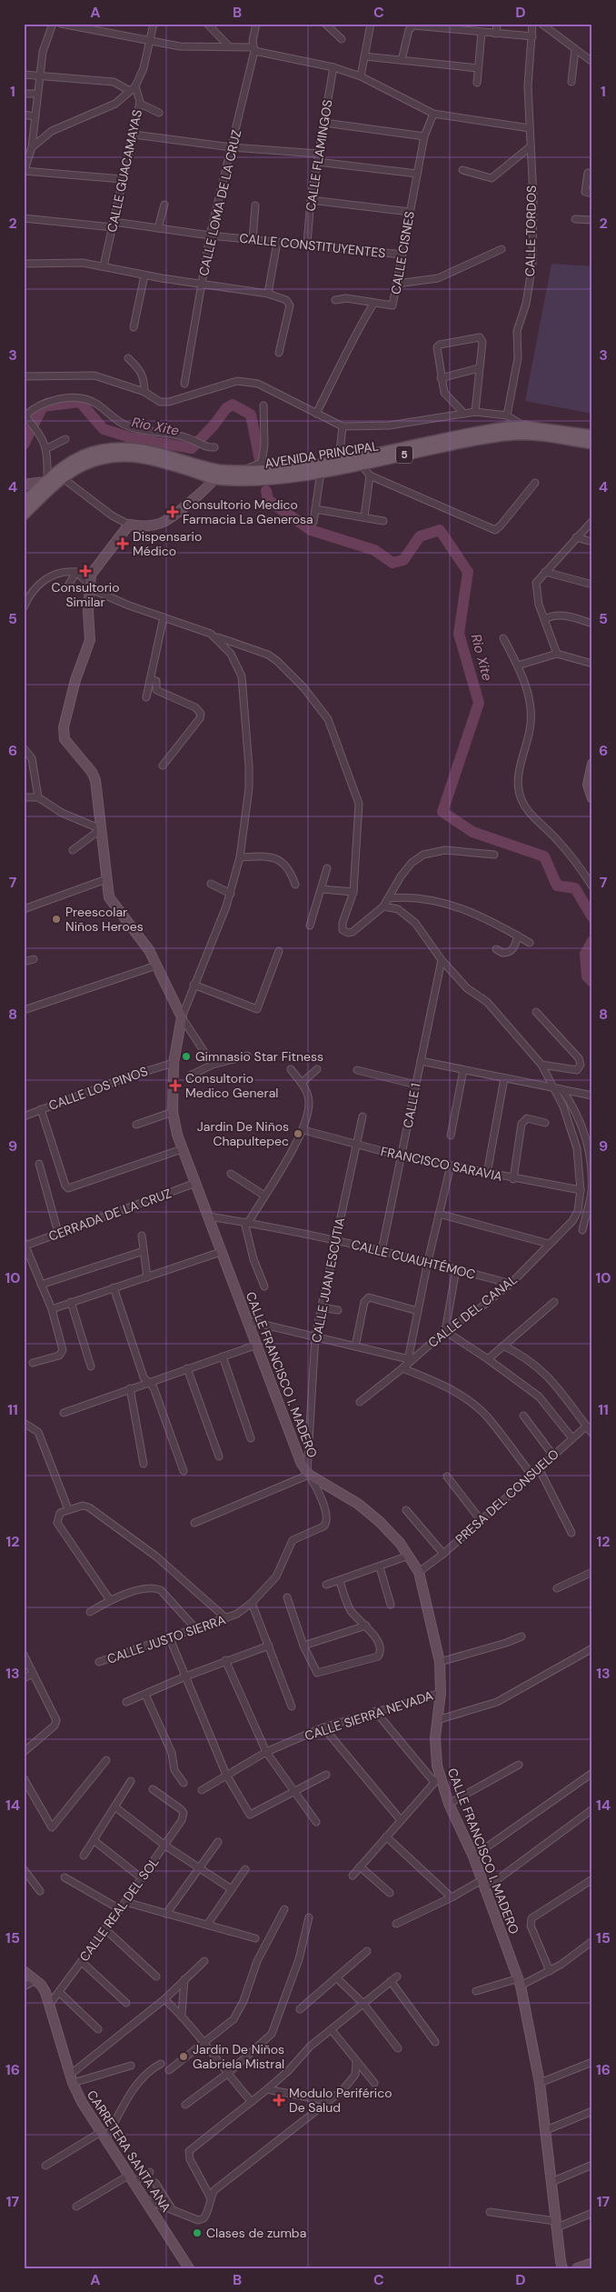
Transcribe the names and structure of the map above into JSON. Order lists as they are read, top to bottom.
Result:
{
  "streets": {
    "main road": ["AVENIDA PRINCIPAL", "5"],
    "street": [
      "CALLE FLAMINGOS",
      "CALLE GUACAMAYAS",
      "CALLE LOMA DE LA CRUZ",
      "CALLE TORDOS",
      "CALLE CONSTITUYENTES",
      "CALLE CISNES",
      "CALLE LOS PINOS",
      "CALLE 1",
      "FRANCISCO SARAVIA",
      "CERRADA DE LA CRUZ",
      "CALLE CUAUHTÉMOC",
      "CALLE JUAN ESCUTIA",
      "CALLE DEL CANAL",
      "CALLE FRANCISCO I. MADERO",
      "PRESA DEL CONSUELO",
      "CALLE JUSTO SIERRA",
      "CALLE SIERRA NEVADA",
      "CALLE REAL DEL SOL",
      "CARRETERA SANTA ANA"
    ]
  },
  "crossings": [
    ["CALLE FLAMINGOS", "CALLE CONSTITUYENTES"],
    ["CALLE GUACAMAYAS", "CALLE CONSTITUYENTES"],
    ["CALLE LOMA DE LA CRUZ", "CALLE CONSTITUYENTES"],
    ["CALLE CONSTITUYENTES", "CALLE CISNES"],
    ["AVENIDA PRINCIPAL", "5"],
    ["CALLE LOS PINOS", "CALLE FRANCISCO I. MADERO"],
    ["CALLE 1", "FRANCISCO SARAVIA"],
    ["CALLE 1", "CALLE CUAUHTÉMOC"],
    ["CALLE 1", "CALLE DEL CANAL"],
    ["FRANCISCO SARAVIA", "CALLE JUAN ESCUTIA"],
    ["FRANCISCO SARAVIA", "CALLE DEL CANAL"],
    ["CERRADA DE LA CRUZ", "CALLE FRANCISCO I. MADERO"],
    ["CALLE CUAUHTÉMOC", "CALLE JUAN ESCUTIA"],
    ["CALLE CUAUHTÉMOC", "CALLE DEL CANAL"],
    ["CALLE CUAUHTÉMOC", "CALLE FRANCISCO I. MADERO"],
    ["CALLE JUAN ESCUTIA", "CALLE FRANCISCO I. MADERO"],
    ["CALLE JUAN ESCUTIA", "CALLE JUSTO SIERRA"],
    ["CALLE FRANCISCO I. MADERO", "PRESA DEL CONSUELO"],
    ["CALLE FRANCISCO I. MADERO", "CALLE JUSTO SIERRA"],
    ["CALLE FRANCISCO I. MADERO", "CALLE SIERRA NEVADA"],
    ["CALLE REAL DEL SOL", "CARRETERA SANTA ANA"]
  ],
  "water": ["Rio Xite"],
  "places": {
    "health": [
      "Consultorio Medico Farmacia La Generosa",
      "Dispensario Médico",
      "Consultorio Similar",
      "Consultorio Medico General",
      "Modulo Periférico De Salud"
    ],
    "other": [
      "Preescolar Niños Heroes",
      "Gimnasio Star Fitness",
      "Jardin De Niños Chapultepec",
      "Jardin De Niños Gabriela Mistral",
      "Clases de zumba"
    ]
  },
  "grid": {
    "columns": [
      "A",
      "B",
      "C",
      "D"
    ],
    "rows": [
      "1",
      "2",
      "3",
      "4",
      "5",
      "6",
      "7",
      "8",
      "9",
      "10",
      "11",
      "12",
      "13",
      "14",
      "15",
      "16",
      "17"
    ]
  }
}
